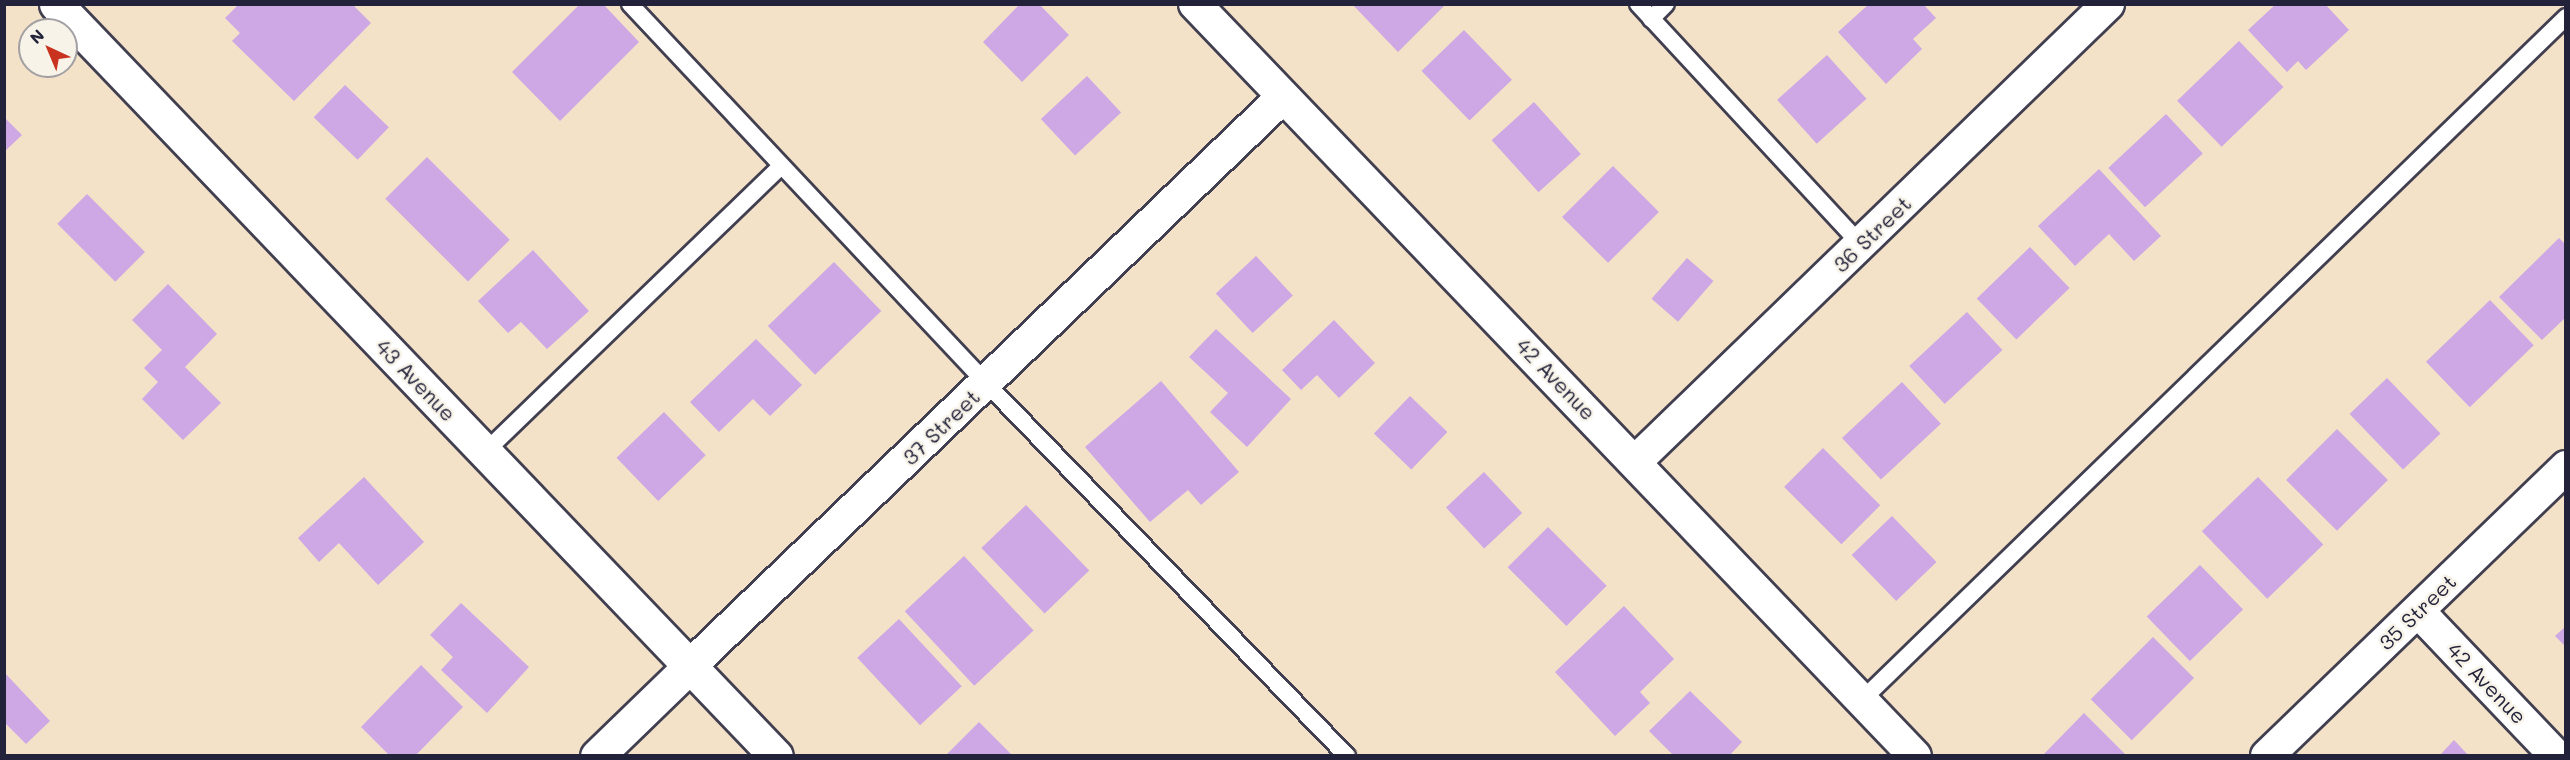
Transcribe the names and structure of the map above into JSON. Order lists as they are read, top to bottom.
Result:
{
  "streets": {
    "street": [
      "36 Street",
      "42 Avenue",
      "43 Avenue",
      "37 Street",
      "35 Street"
    ]
  },
  "crossings": [
    ["36 Street", "42 Avenue"],
    ["42 Avenue", "37 Street"],
    ["42 Avenue", "35 Street"],
    ["43 Avenue", "37 Street"]
  ],
  "north": "top left"
}
